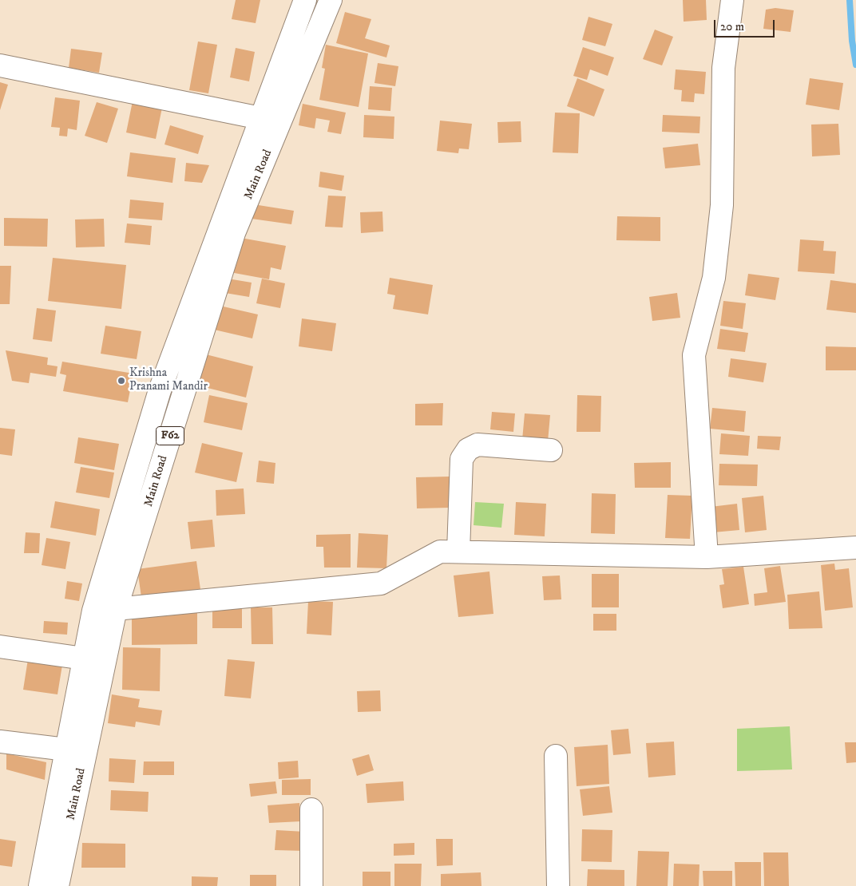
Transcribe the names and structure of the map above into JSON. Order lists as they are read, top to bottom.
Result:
{
  "streets": {
    "street": ["Main Road", "F62"]
  },
  "places": ["Krishna Pranami Mandir"],
  "scale_bar": "20 m"
}
